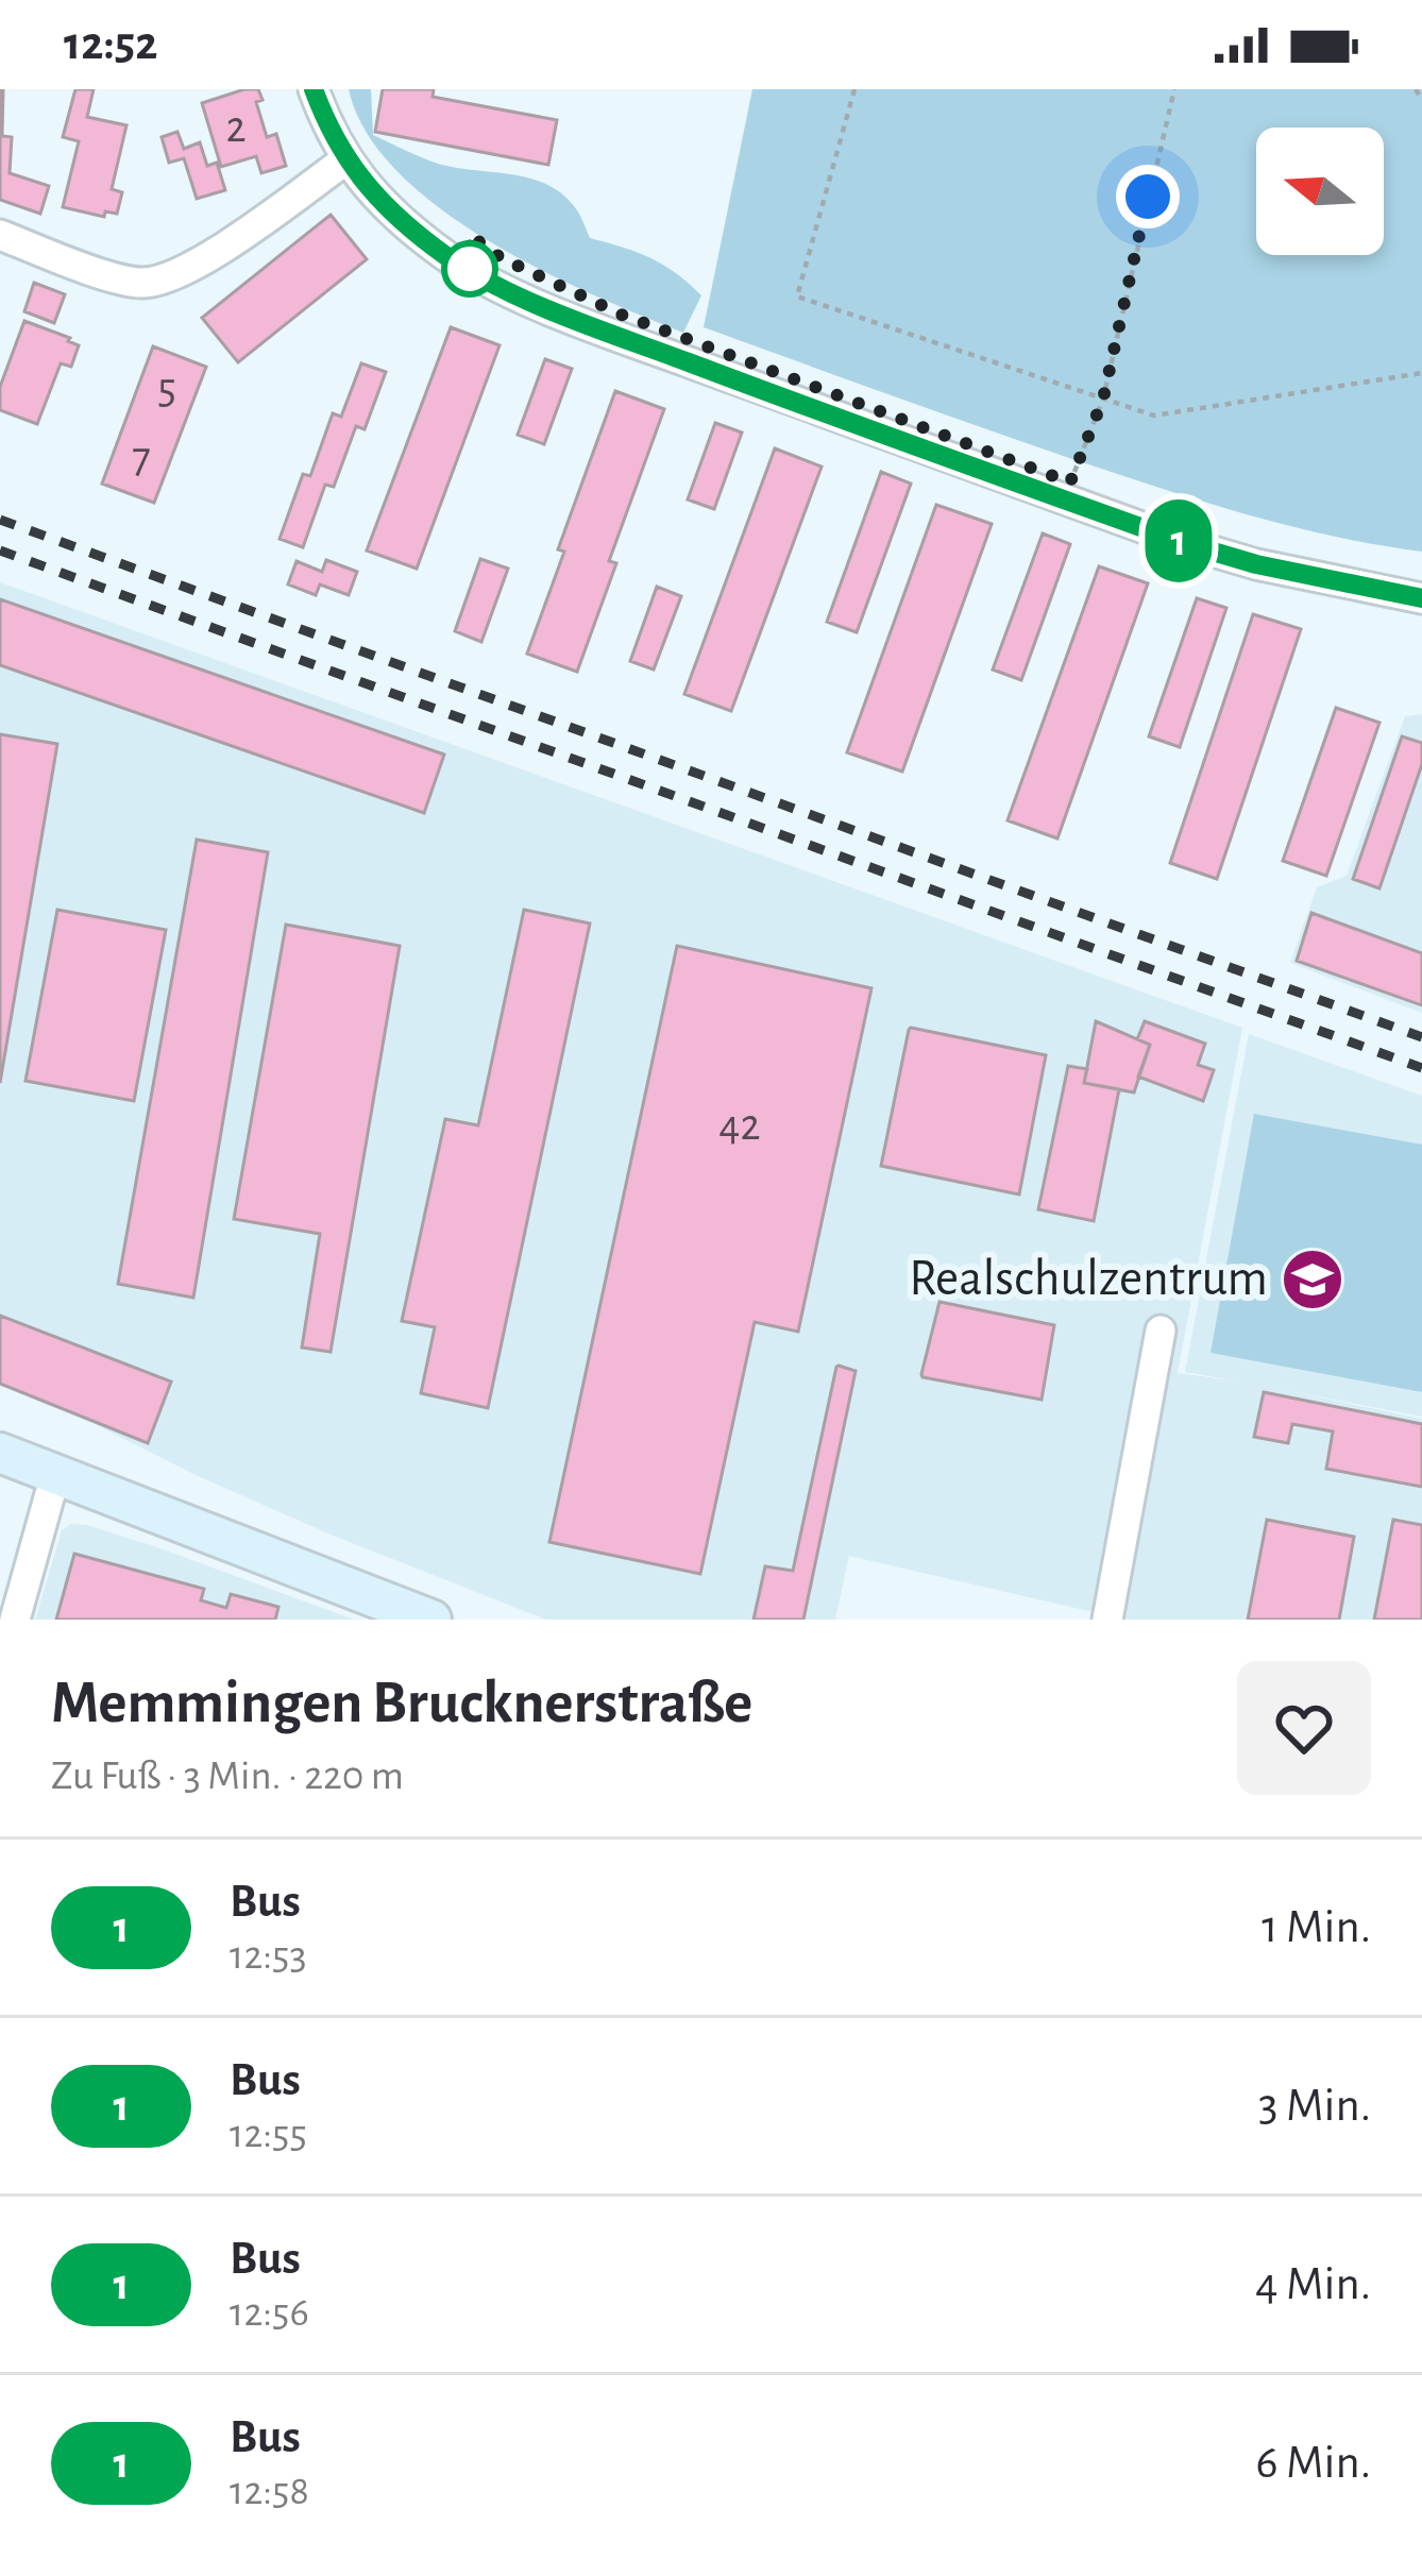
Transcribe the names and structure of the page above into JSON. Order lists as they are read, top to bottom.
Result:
{
  "places": {
    "school or university": ["Realschulzentrum"]
  },
  "lines": ["bus line 1"],
  "house_numbers": [
    "2",
    "5",
    "7",
    "42"
  ],
  "north": "left",
  "page": {
    "status": "12:52",
    "on_map": "1",
    "heading": ["Memmingen Brucknerstraße", "Zu Fuß · 3 Min. · 220 m"],
    "list": [
      {
        "mark": "1",
        "name": "Bus",
        "note": "12:53",
        "value": "1 Min."
      },
      {
        "mark": "1",
        "name": "Bus",
        "note": "12:55",
        "value": "3 Min."
      },
      {
        "mark": "1",
        "name": "Bus",
        "note": "12:56",
        "value": "4 Min."
      },
      {
        "mark": "1",
        "name": "Bus",
        "note": "12:58",
        "value": "6 Min."
      }
    ]
  }
}
